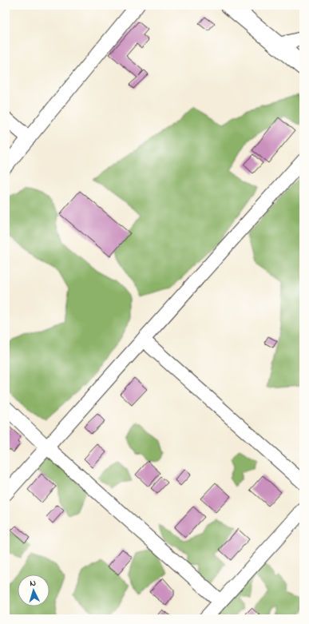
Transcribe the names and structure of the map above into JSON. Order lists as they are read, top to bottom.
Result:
{
  "north": "top"
}
